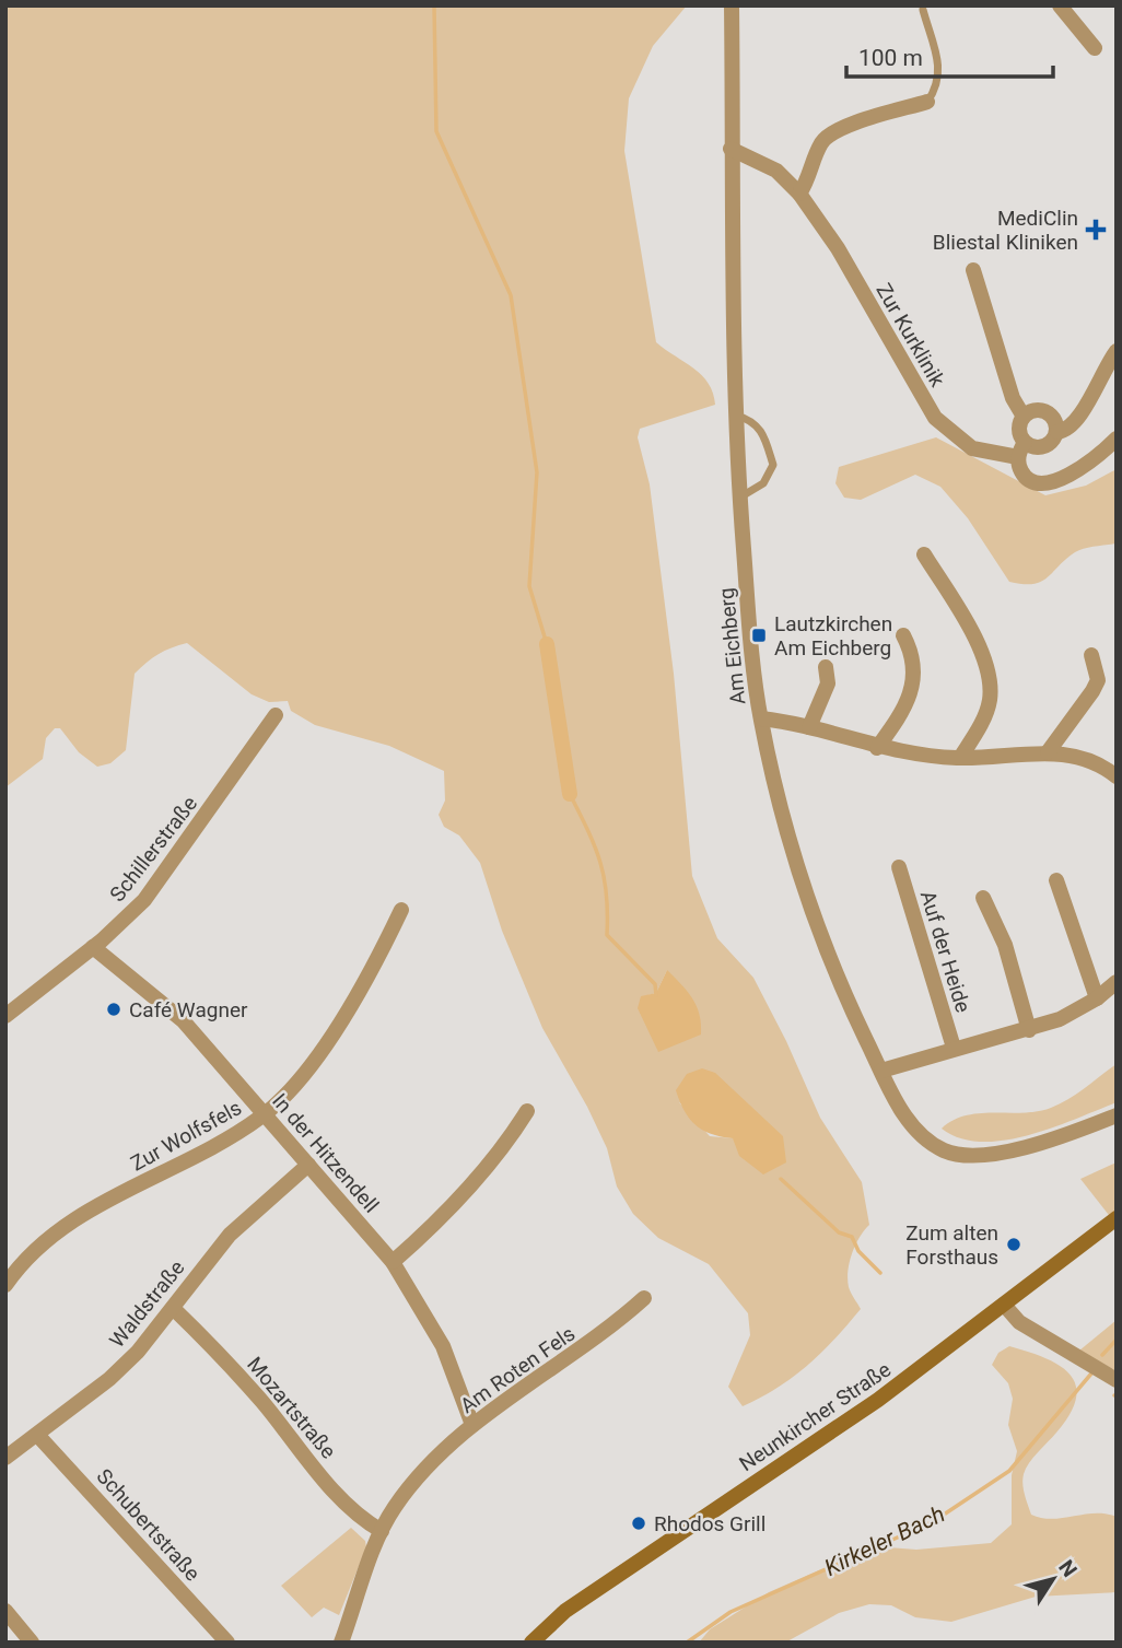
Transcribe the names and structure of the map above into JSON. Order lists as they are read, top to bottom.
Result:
{
  "streets": {
    "main road": ["Neunkircher Straße"],
    "street": [
      "Zur Kurklinik",
      "Am Eichberg",
      "Schillerstraße",
      "Auf der Heide",
      "Zur Wolfsfels",
      "In der Hitzendell",
      "Waldstraße",
      "Am Roten Fels",
      "Mozartstraße",
      "Schubertstraße"
    ]
  },
  "crossings": [
    ["Zur Kurklinik", "Am Eichberg"],
    ["Schillerstraße", "In der Hitzendell"],
    ["Zur Wolfsfels", "In der Hitzendell"],
    ["In der Hitzendell", "Waldstraße"],
    ["In der Hitzendell", "Am Roten Fels"],
    ["Waldstraße", "Mozartstraße"],
    ["Waldstraße", "Schubertstraße"],
    ["Am Roten Fels", "Mozartstraße"]
  ],
  "water": ["Kirkeler Bach"],
  "places": {
    "health": ["MediClin Bliestal Kliniken"],
    "transit": ["Lautzkirchen Am Eichberg"],
    "other": ["Café Wagner", "Zum alten Forsthaus", "Rhodos Grill"]
  },
  "scale_bar": "100 m",
  "north": "top right"
}
